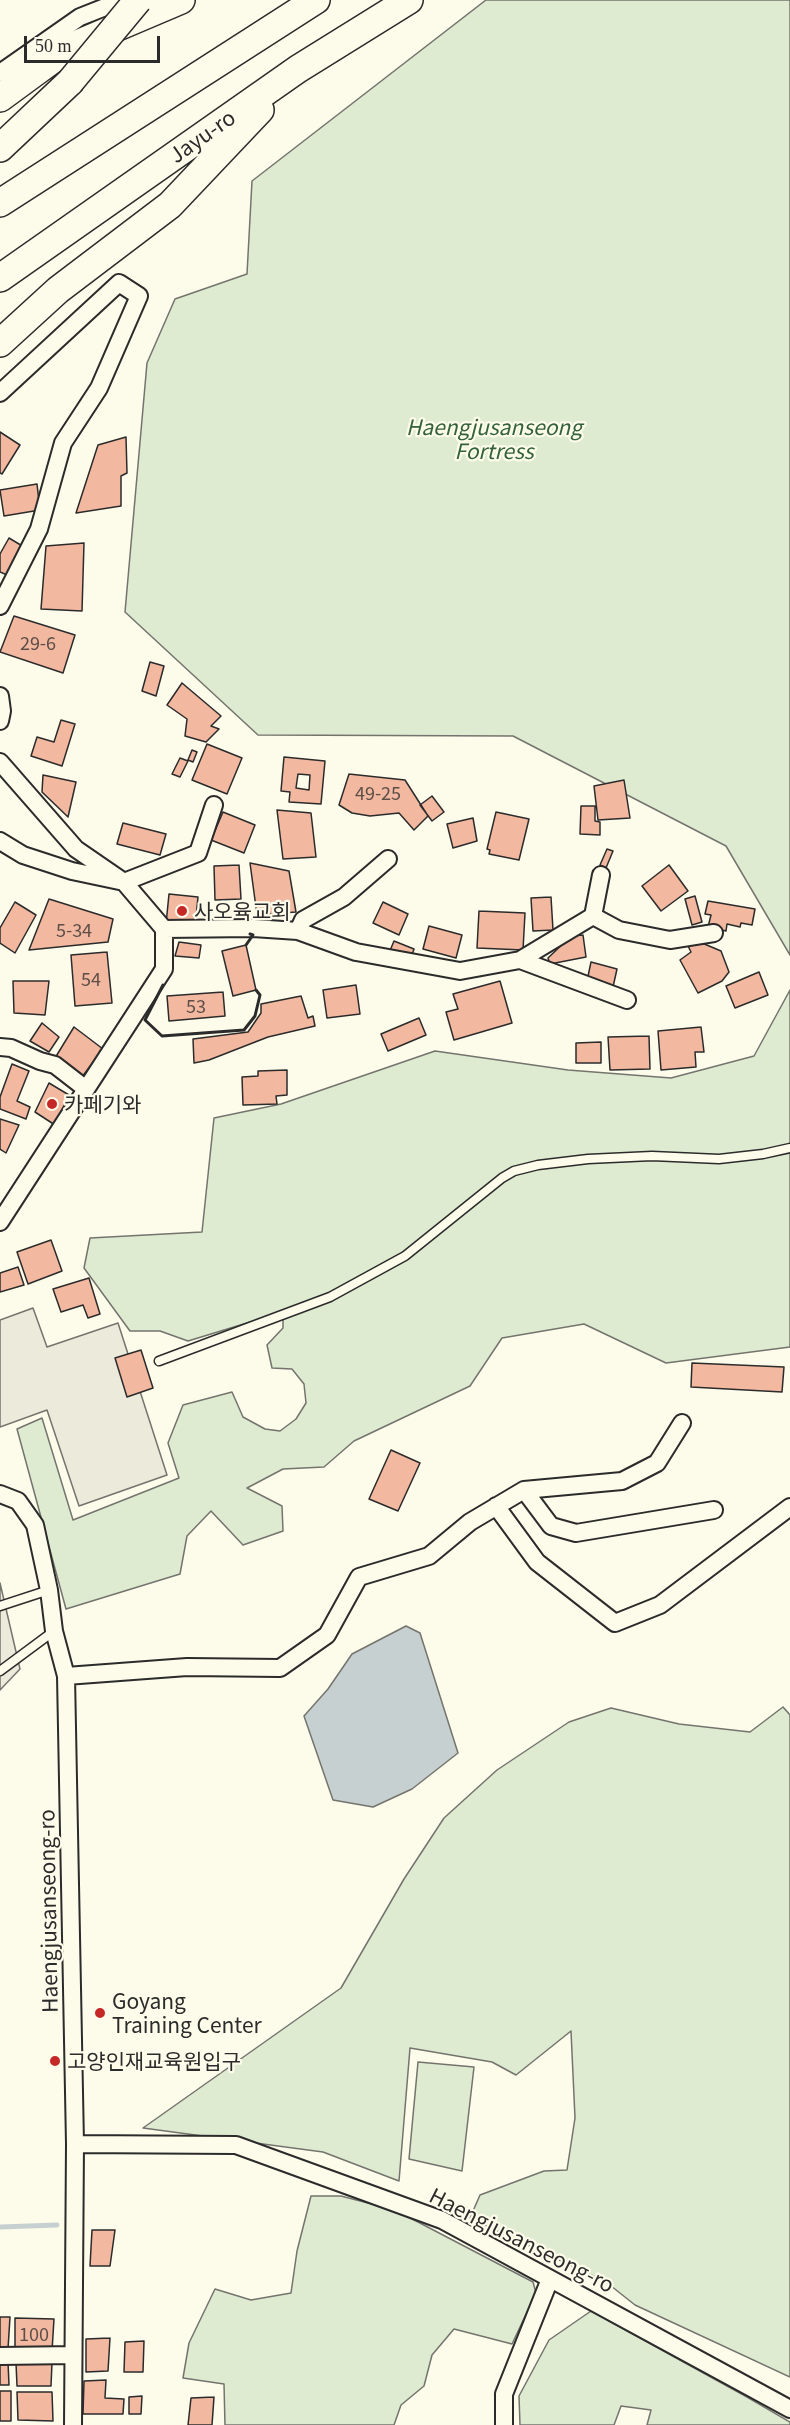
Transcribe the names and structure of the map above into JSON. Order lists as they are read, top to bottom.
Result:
{
  "streets": {
    "highway": ["Jayu-ro"],
    "street": ["Haengjusanseong-ro"]
  },
  "parks": ["Haengjusanseong Fortress"],
  "places": [
    "사오육교회",
    "카페기와",
    "Goyang Training Center",
    "고양인재교육원입구"
  ],
  "house_numbers": [
    "29-6",
    "49-25",
    "5-34",
    "54",
    "53",
    "100"
  ],
  "scale_bar": "50 m"
}
